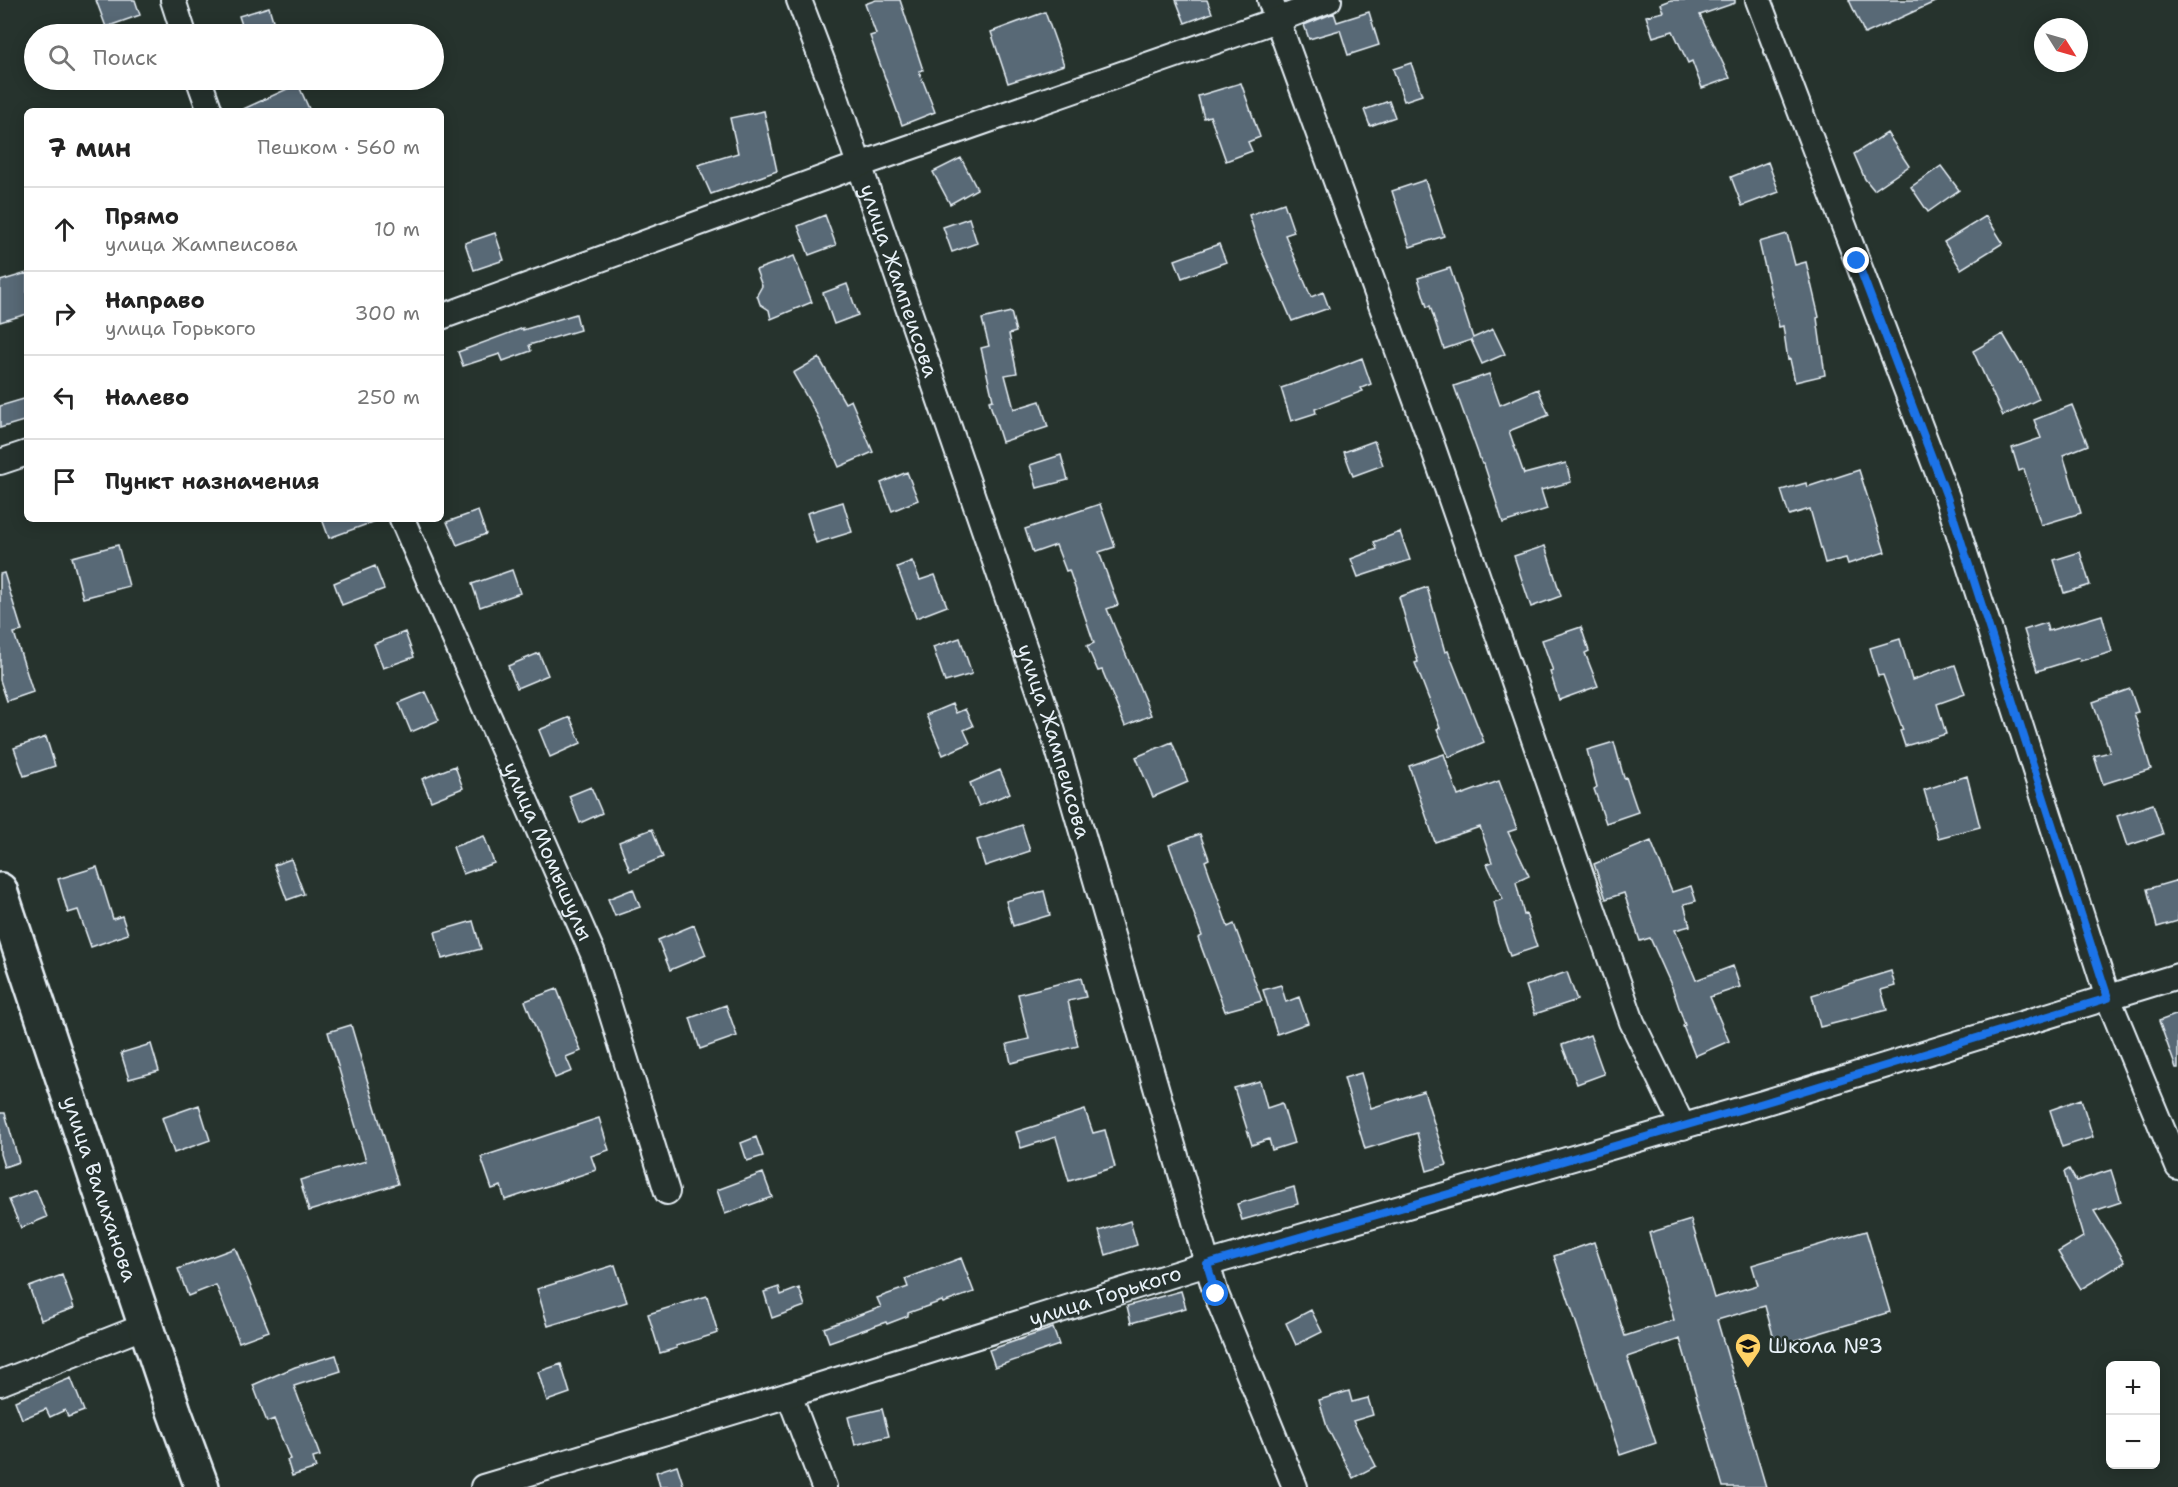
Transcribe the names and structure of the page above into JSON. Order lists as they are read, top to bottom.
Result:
{
  "streets": {
    "main road": ["улица Валиханова"],
    "street": ["улица Жампеисова", "улица Момышулы", "улица Горького"]
  },
  "crossings": [
    ["улица Жампеисова", "улица Горького"]
  ],
  "places": {
    "school or university": ["Школа №3"]
  },
  "north": "bottom right",
  "page": {
    "search": "Поиск",
    "heading": ["7 мин", "Пешком · 560 m"],
    "list": [
      ["Прямо", "улица Жампеисова", "10 m"],
      ["Направо", "улица Горького", "300 m"],
      ["Налево", "250 m"],
      "Пункт назначения"
    ],
    "map_buttons": ["+", "−"]
  }
}
